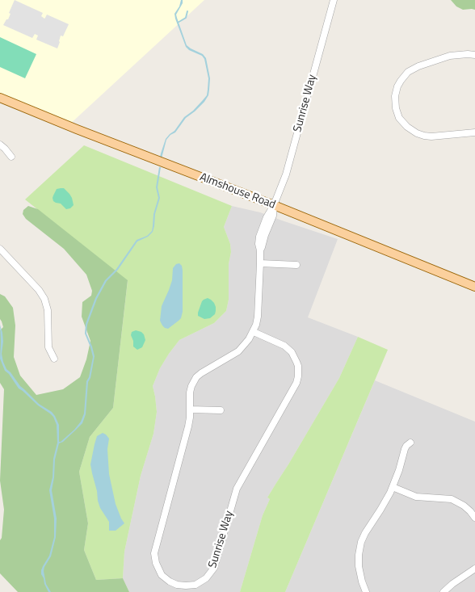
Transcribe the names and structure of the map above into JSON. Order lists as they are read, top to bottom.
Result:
{
  "streets": {
    "main road": ["Almshouse Road"],
    "street": ["Sunrise Way"]
  },
  "crossings": [
    ["Sunrise Way", "Almshouse Road"]
  ]
}
